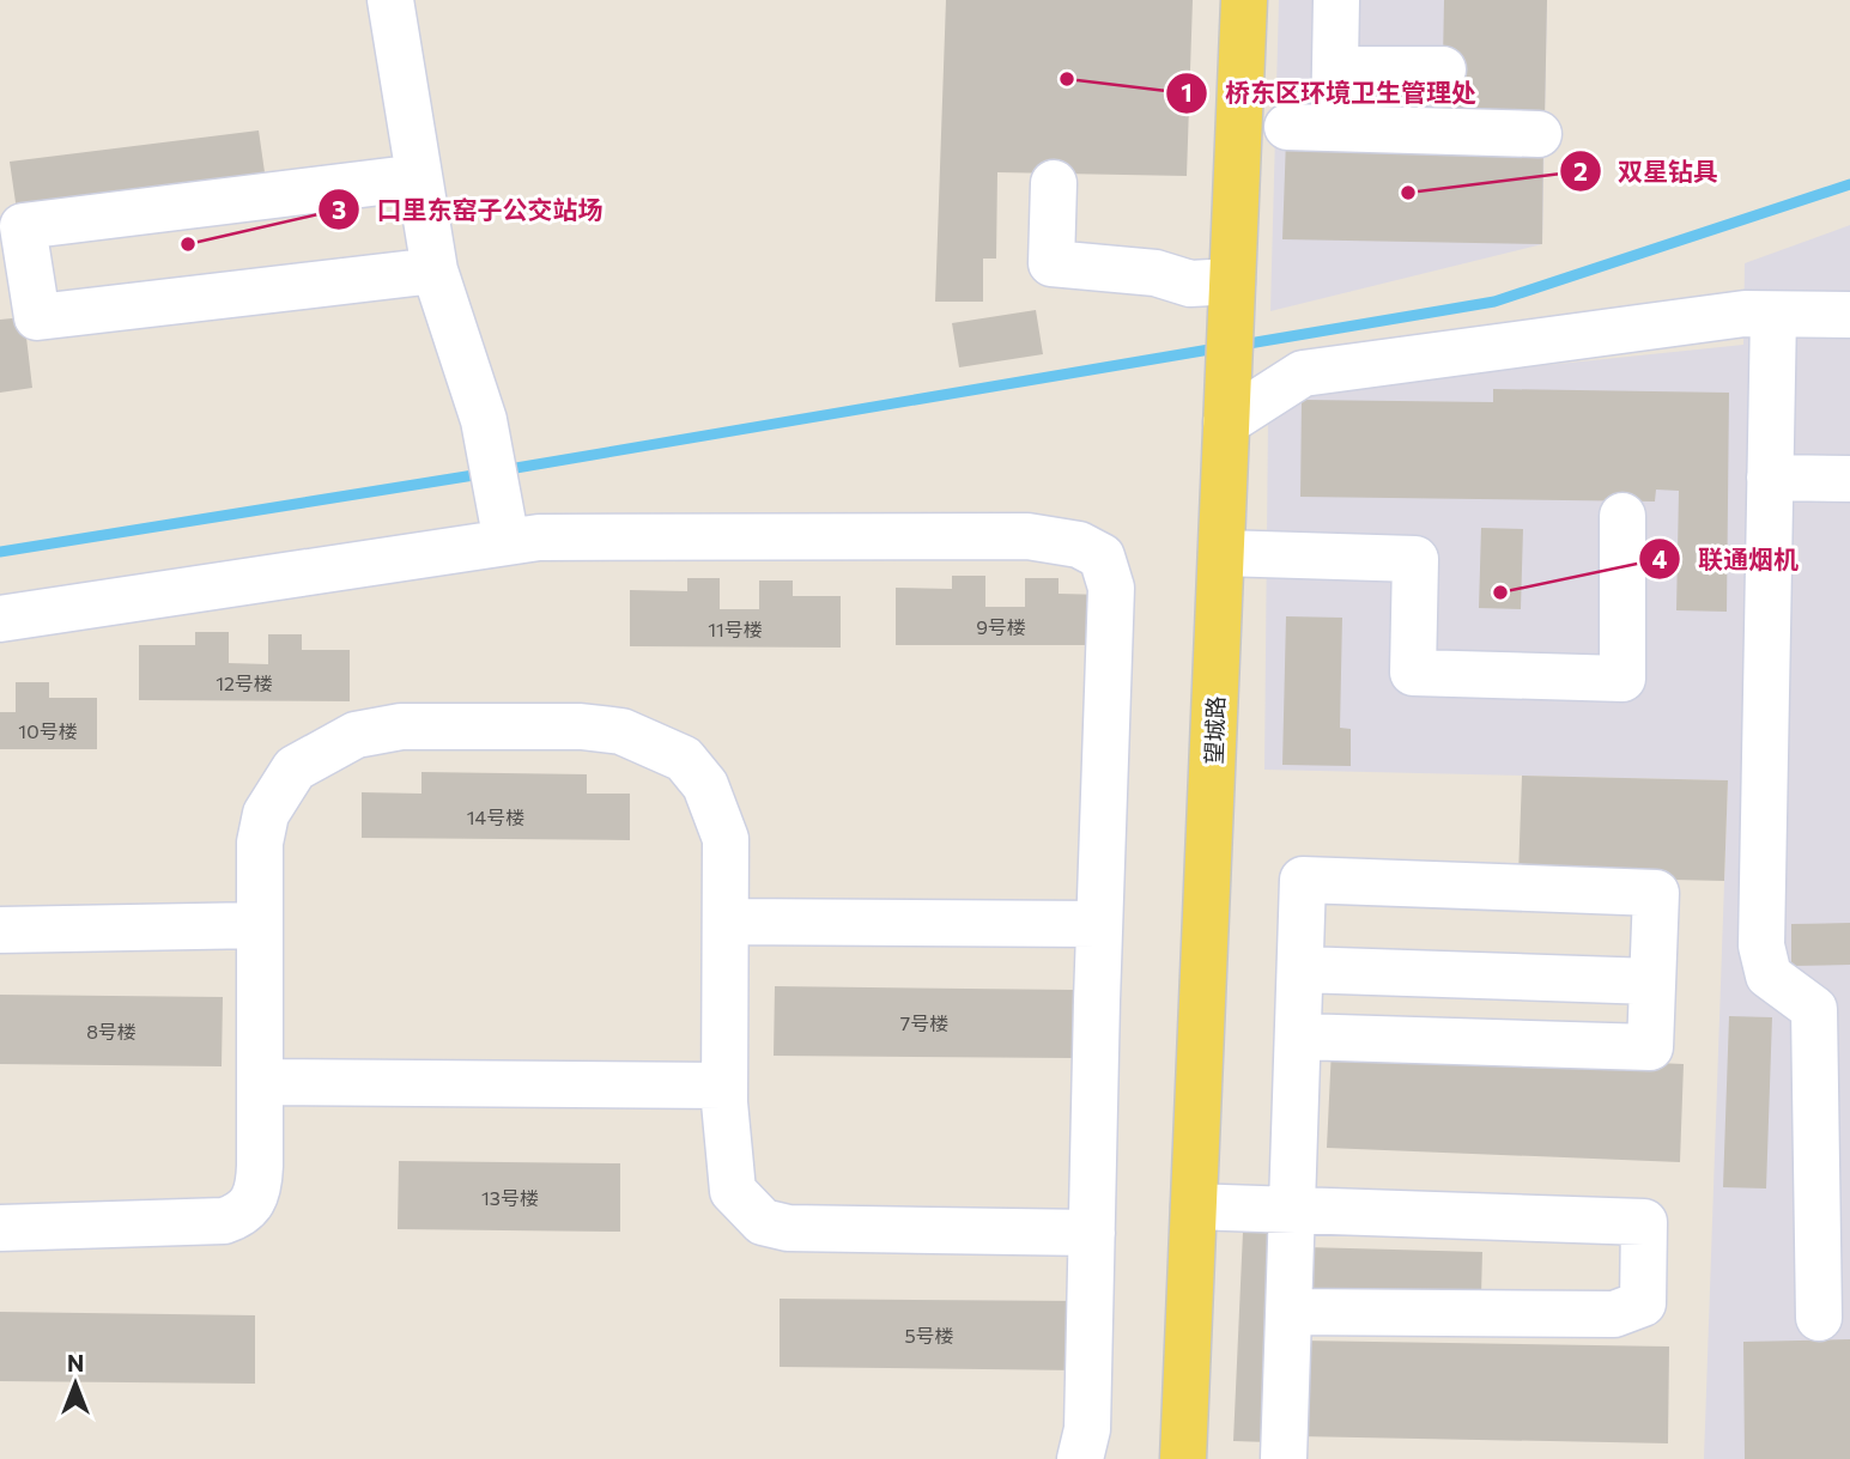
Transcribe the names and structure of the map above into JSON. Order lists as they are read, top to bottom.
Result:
{
  "streets": {
    "main road": ["望城路"]
  },
  "places": [
    "桥东区环境卫生管理处",
    "双星钻具",
    "口里东窑子公交站场",
    "联通烟机"
  ],
  "house_numbers": [
    "9号楼",
    "11号楼",
    "12号楼",
    "10号楼",
    "14号楼",
    "7号楼",
    "8号楼",
    "13号楼",
    "5号楼"
  ],
  "north": "top"
}
